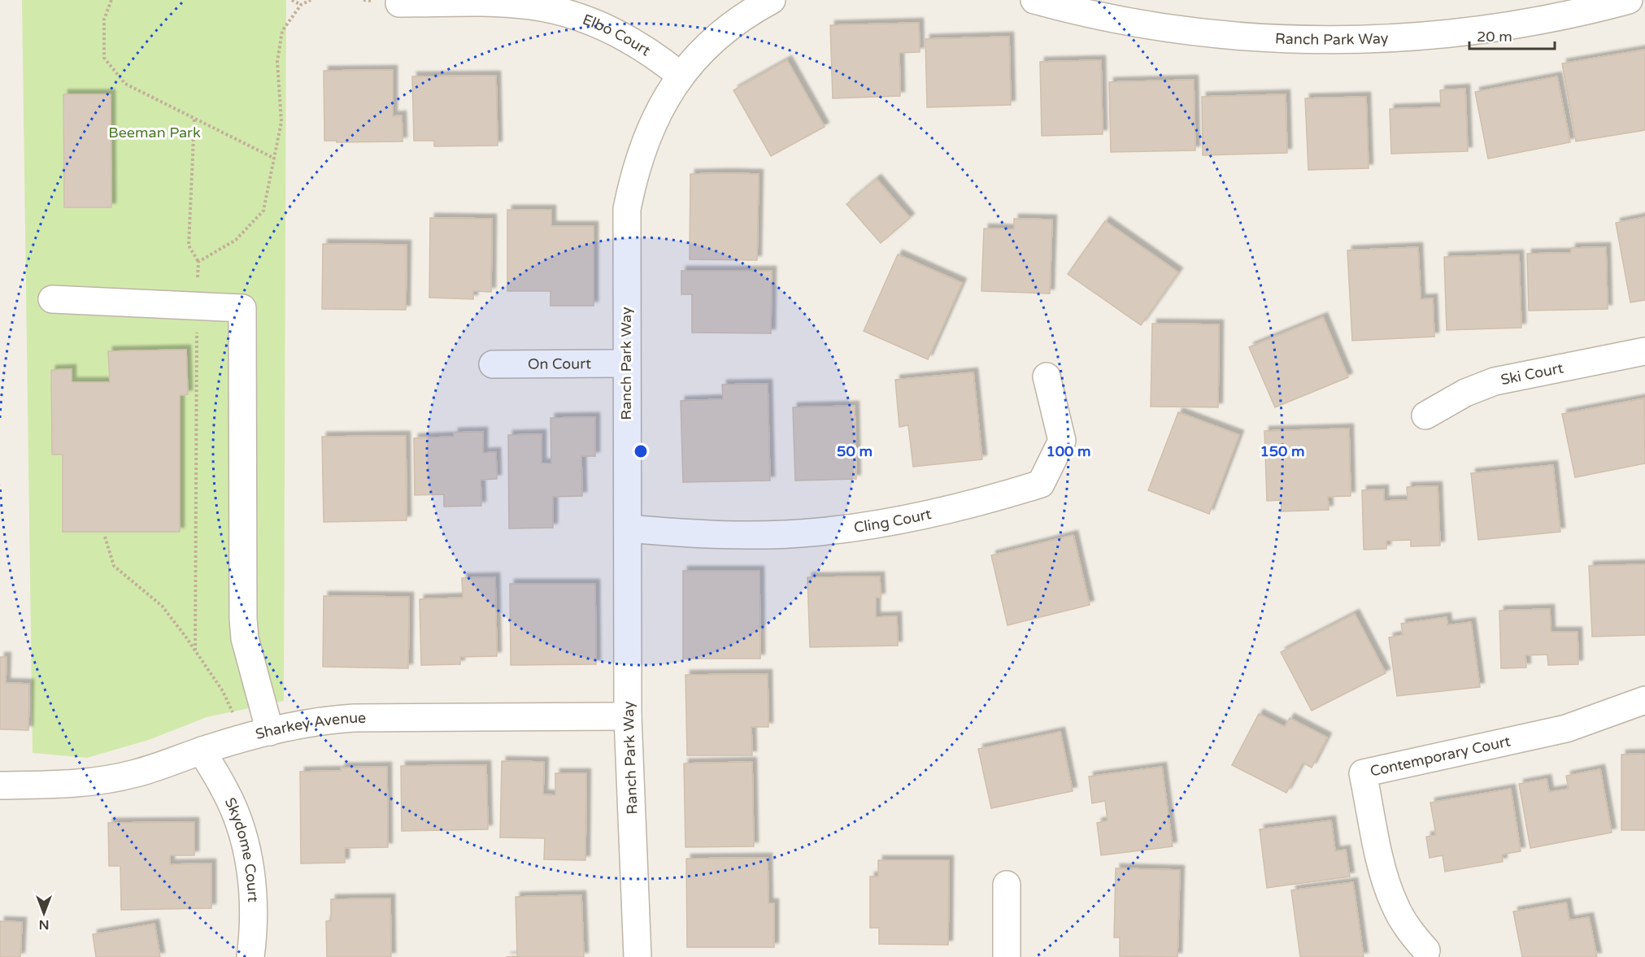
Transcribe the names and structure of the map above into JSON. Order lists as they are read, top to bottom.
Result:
{
  "streets": {
    "street": [
      "Elbo Court",
      "Ranch Park Way",
      "On Court",
      "Ski Court",
      "Cling Court",
      "Sharkey Avenue",
      "Contemporary Court",
      "Skydome Court"
    ]
  },
  "crossings": [
    ["Elbo Court", "Ranch Park Way"],
    ["Ranch Park Way", "On Court"],
    ["Ranch Park Way", "Cling Court"],
    ["Ranch Park Way", "Sharkey Avenue"],
    ["Sharkey Avenue", "Skydome Court"]
  ],
  "parks": ["Beeman Park"],
  "scale_bar": "20 m",
  "north": "bottom",
  "rings": ["50 m", "100 m", "150 m"]
}
